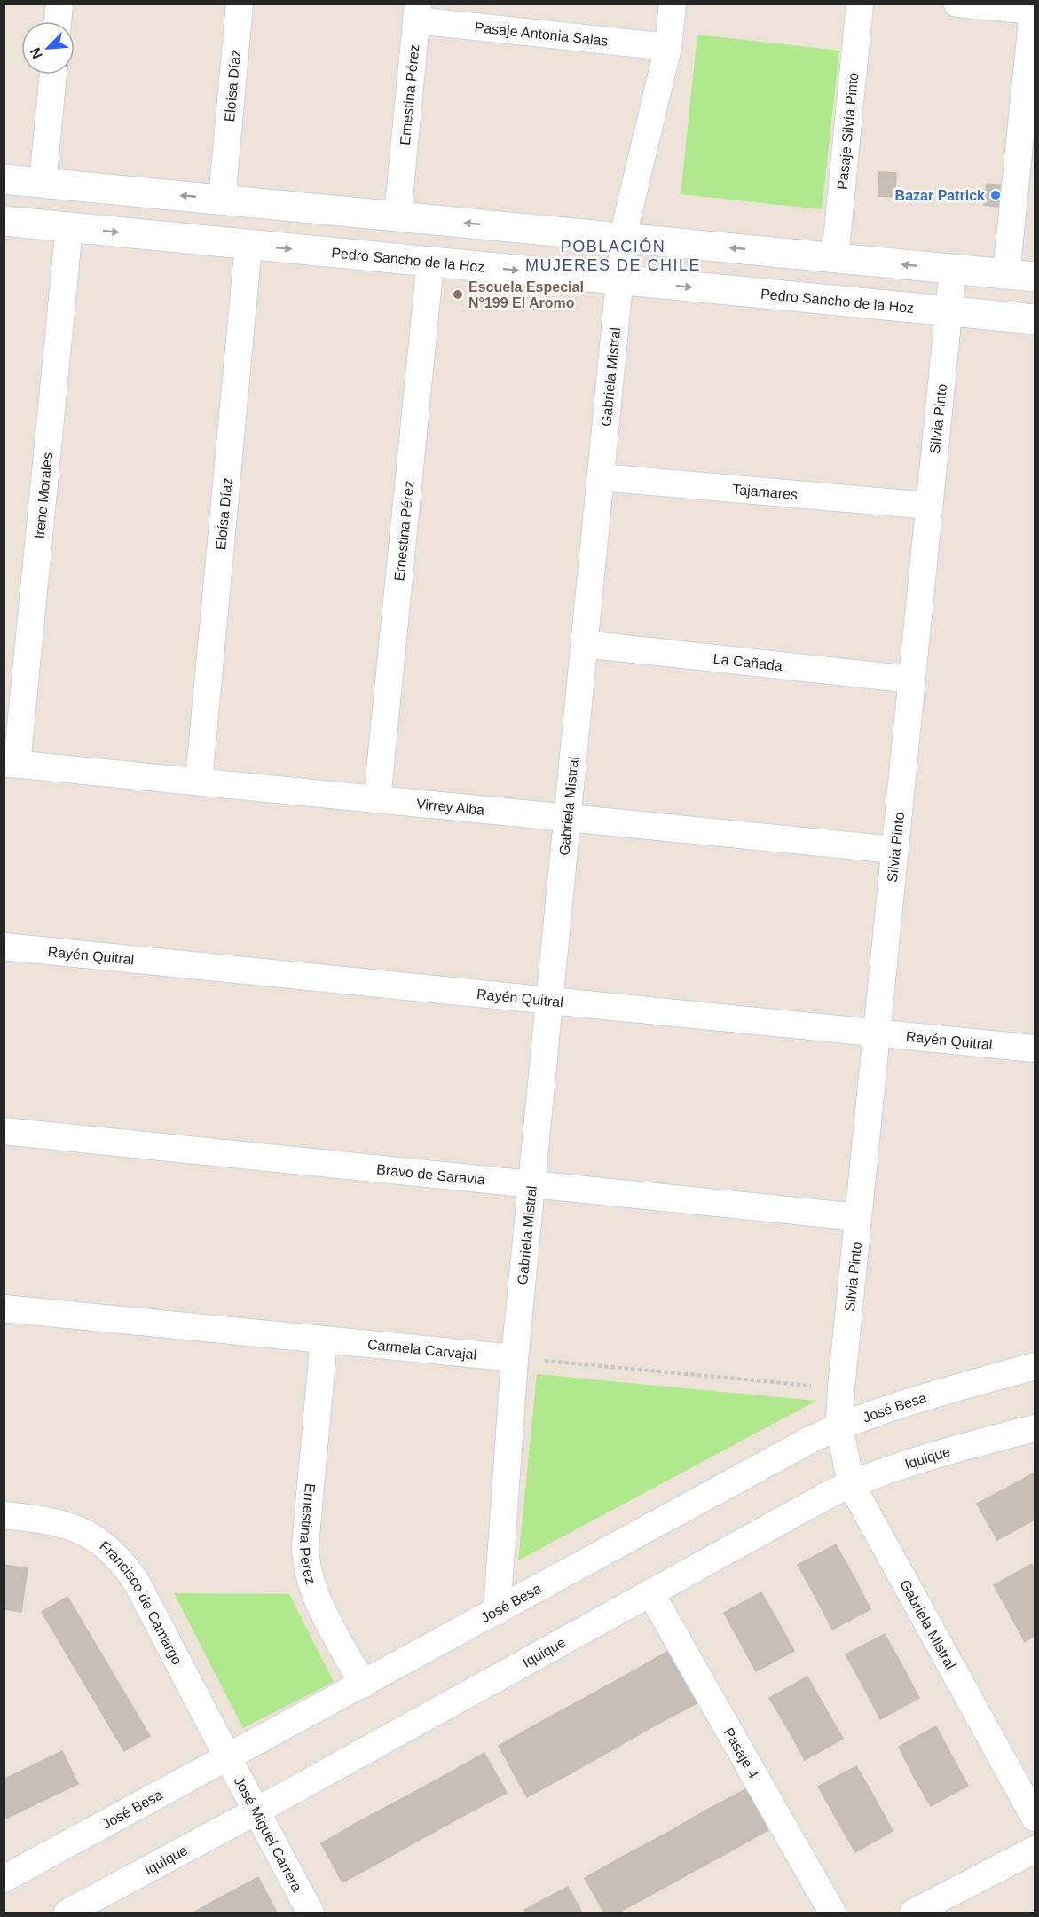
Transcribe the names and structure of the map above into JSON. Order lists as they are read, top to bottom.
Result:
{
  "streets": {
    "street": [
      "Pasaje Antonia Salas",
      "Eloísa Díaz",
      "Ernestina Pérez",
      "Pasaje Silvia Pinto",
      "Pedro Sancho de la Hoz",
      "Gabriela Mistral",
      "Silvia Pinto",
      "Tajamares",
      "Irene Morales",
      "La Cañada",
      "Virrey Alba",
      "Rayén Quitral",
      "Bravo de Saravia",
      "Carmela Carvajal",
      "José Besa",
      "Iquique",
      "Francisco de Camargo",
      "Pasaje 4",
      "José Miguel Carrera"
    ]
  },
  "crossings": [
    ["Pasaje Antonia Salas", "Ernestina Pérez"],
    ["Pasaje Antonia Salas", "Gabriela Mistral"],
    ["Eloísa Díaz", "Pedro Sancho de la Hoz"],
    ["Eloísa Díaz", "Virrey Alba"],
    ["Ernestina Pérez", "Pedro Sancho de la Hoz"],
    ["Ernestina Pérez", "Virrey Alba"],
    ["Ernestina Pérez", "Carmela Carvajal"],
    ["Ernestina Pérez", "José Besa"],
    ["Pedro Sancho de la Hoz", "Gabriela Mistral"],
    ["Pedro Sancho de la Hoz", "Silvia Pinto"],
    ["Pedro Sancho de la Hoz", "Irene Morales"],
    ["Gabriela Mistral", "Silvia Pinto"],
    ["Gabriela Mistral", "Tajamares"],
    ["Gabriela Mistral", "La Cañada"],
    ["Gabriela Mistral", "Virrey Alba"],
    ["Gabriela Mistral", "Rayén Quitral"],
    ["Gabriela Mistral", "Bravo de Saravia"],
    ["Gabriela Mistral", "Carmela Carvajal"],
    ["Gabriela Mistral", "José Besa"],
    ["Gabriela Mistral", "Iquique"],
    ["Silvia Pinto", "Tajamares"],
    ["Silvia Pinto", "La Cañada"],
    ["Silvia Pinto", "Virrey Alba"],
    ["Silvia Pinto", "Rayén Quitral"],
    ["Silvia Pinto", "Bravo de Saravia"],
    ["Silvia Pinto", "José Besa"],
    ["Irene Morales", "Virrey Alba"],
    ["José Besa", "Francisco de Camargo"],
    ["José Besa", "José Miguel Carrera"],
    ["Iquique", "Pasaje 4"],
    ["Iquique", "José Miguel Carrera"],
    ["Francisco de Camargo", "José Miguel Carrera"]
  ],
  "districts": ["POBLACIÓN MUJERES DE CHILE"],
  "places": ["Bazar Patrick", "Escuela Especial N°199 El Aromo"],
  "north": "bottom left"
}
